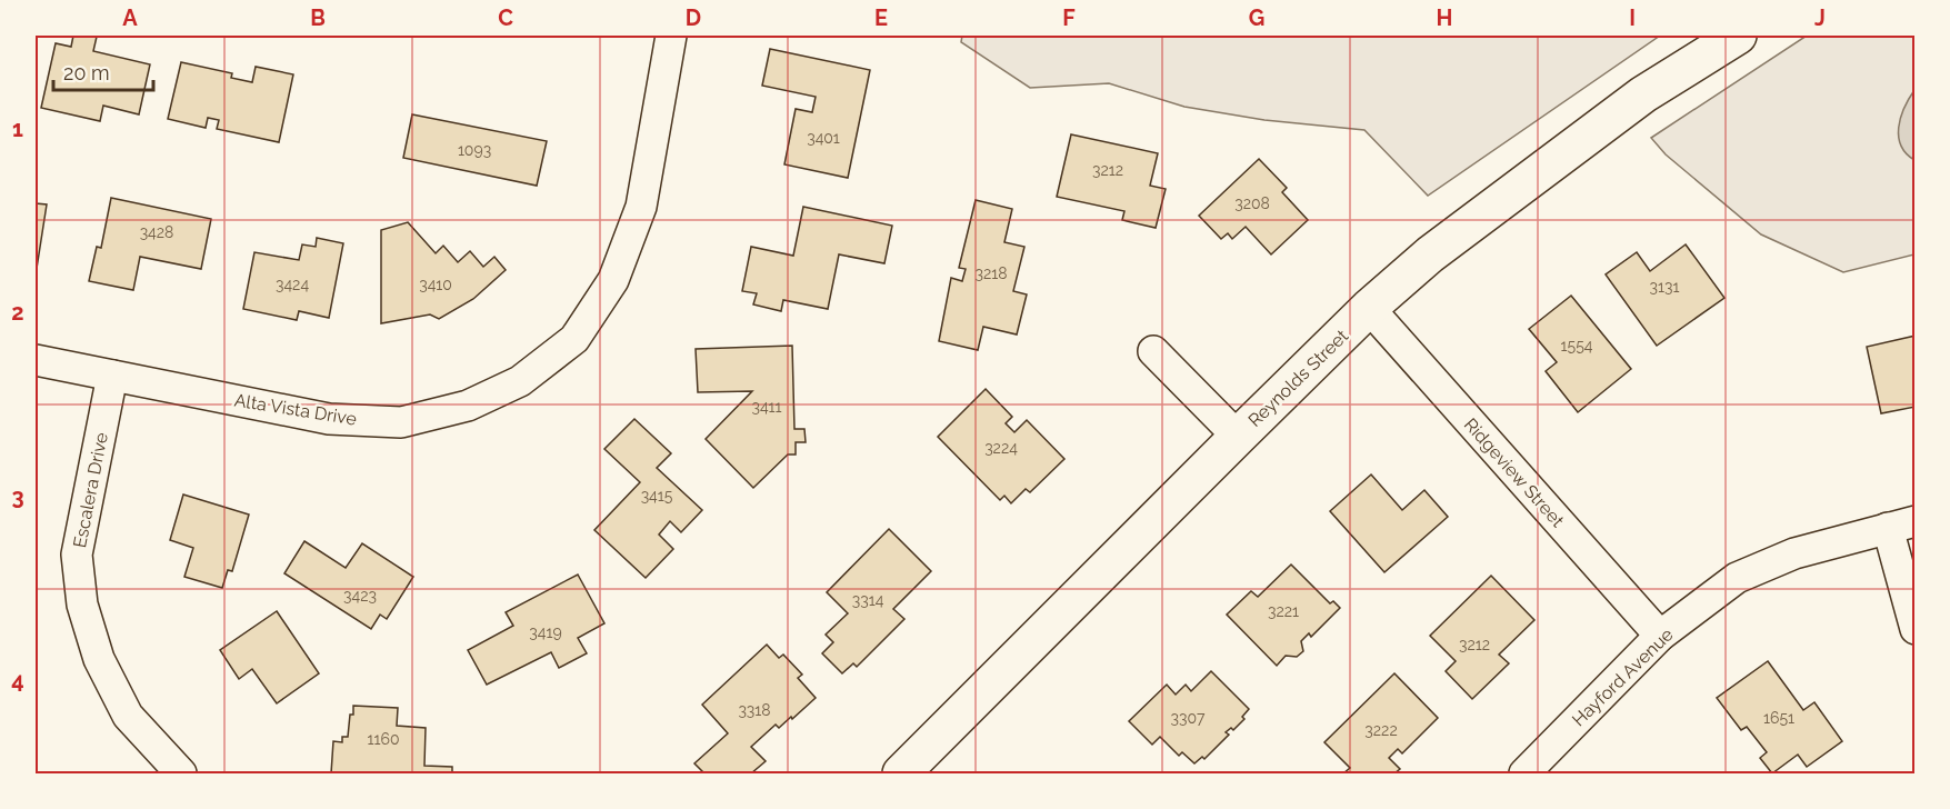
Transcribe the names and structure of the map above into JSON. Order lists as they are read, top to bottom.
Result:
{
  "streets": {
    "street": [
      "Reynolds Street",
      "Alta Vista Drive",
      "Ridgeview Street",
      "Escalera Drive",
      "Hayford Avenue"
    ]
  },
  "crossings": [
    ["Reynolds Street", "Ridgeview Street"],
    ["Alta Vista Drive", "Escalera Drive"],
    ["Ridgeview Street", "Hayford Avenue"]
  ],
  "house_numbers": [
    "3401",
    "1093",
    "3212",
    "3208",
    "3428",
    "3218",
    "3424",
    "3410",
    "3131",
    "1554",
    "3411",
    "3224",
    "3415",
    "3423",
    "3314",
    "3221",
    "3419",
    "3212",
    "3318",
    "3307",
    "1651",
    "3222",
    "1160"
  ],
  "scale_bar": "20 m",
  "grid": {
    "columns": [
      "A",
      "B",
      "C",
      "D",
      "E",
      "F",
      "G",
      "H",
      "I",
      "J"
    ],
    "rows": [
      "1",
      "2",
      "3",
      "4"
    ]
  }
}
